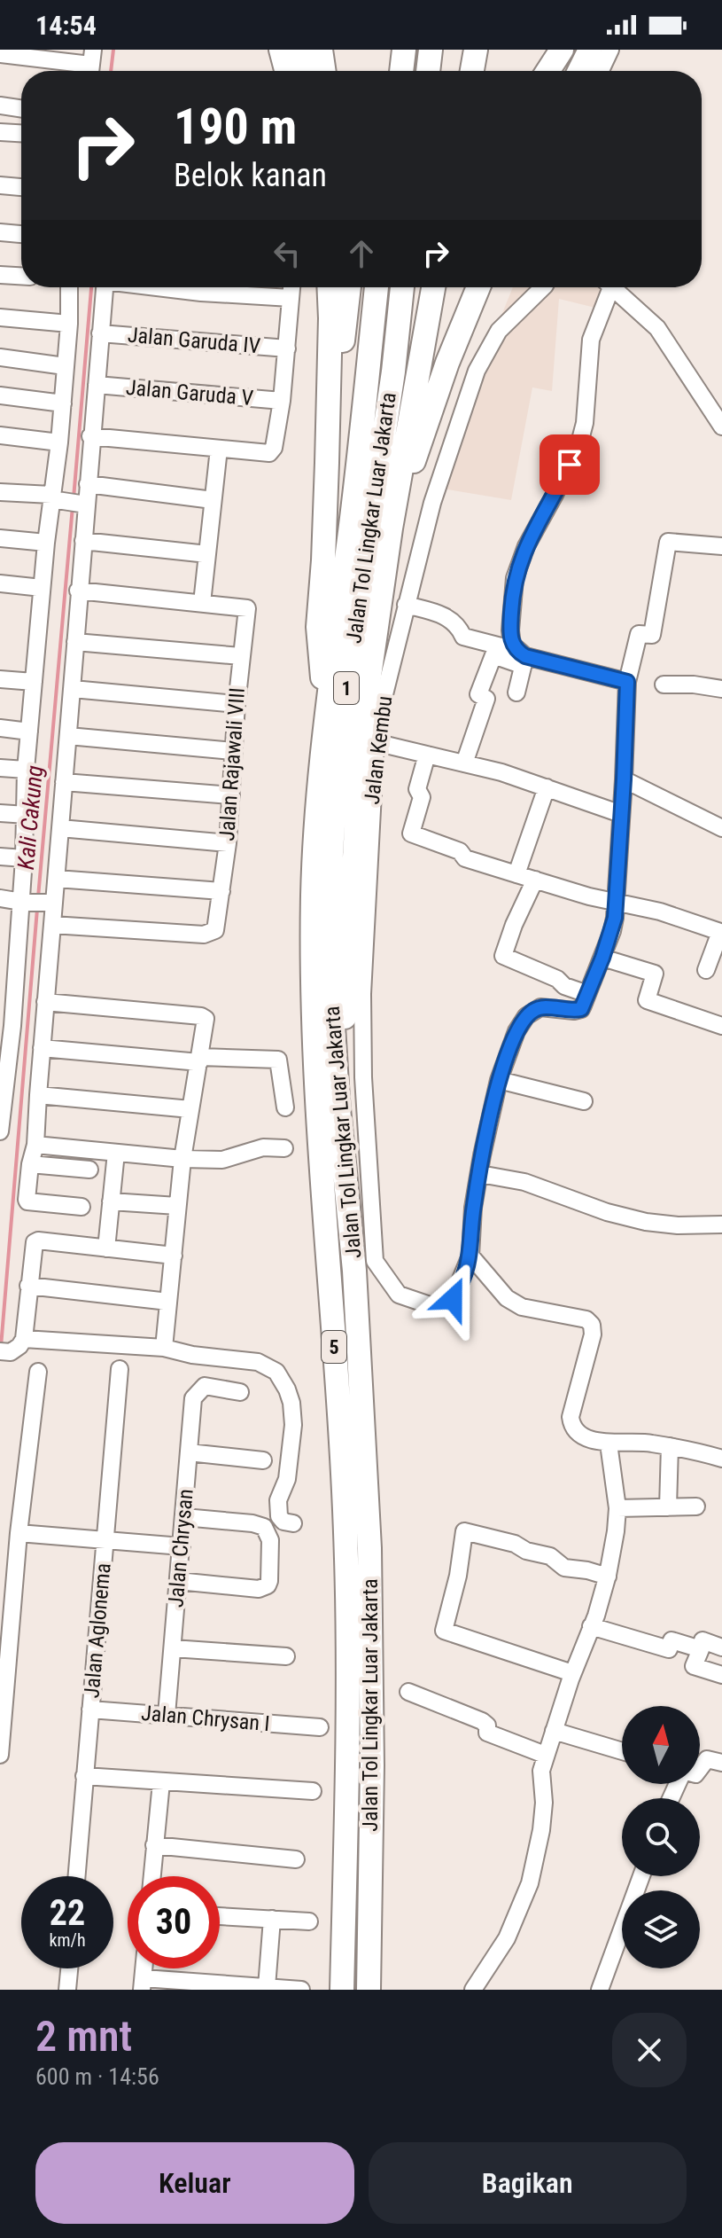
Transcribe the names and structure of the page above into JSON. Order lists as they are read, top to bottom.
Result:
{
  "streets": {
    "highway": ["Jalan Tol Lingkar Luar Jakarta", "1", "5"],
    "street": [
      "Jalan Garuda IV",
      "Jalan Garuda V",
      "Jalan Kembu",
      "Jalan Rajawali VIII",
      "Jalan Chrysan",
      "Jalan Aglonema",
      "Jalan Chrysan I"
    ]
  },
  "crossings": [
    ["Jalan Chrysan", "Jalan Chrysan I"],
    ["Jalan Aglonema", "Jalan Chrysan I"]
  ],
  "water": ["Kali Cakung"],
  "north": "top",
  "page": {
    "status": "14:54",
    "turn": ["190 m", "Belok kanan"],
    "speed": "22 km/h",
    "limit": "30",
    "heading": ["2 mnt", "600 m · 14:56"],
    "buttons": ["Keluar", "Bagikan"]
  }
}
